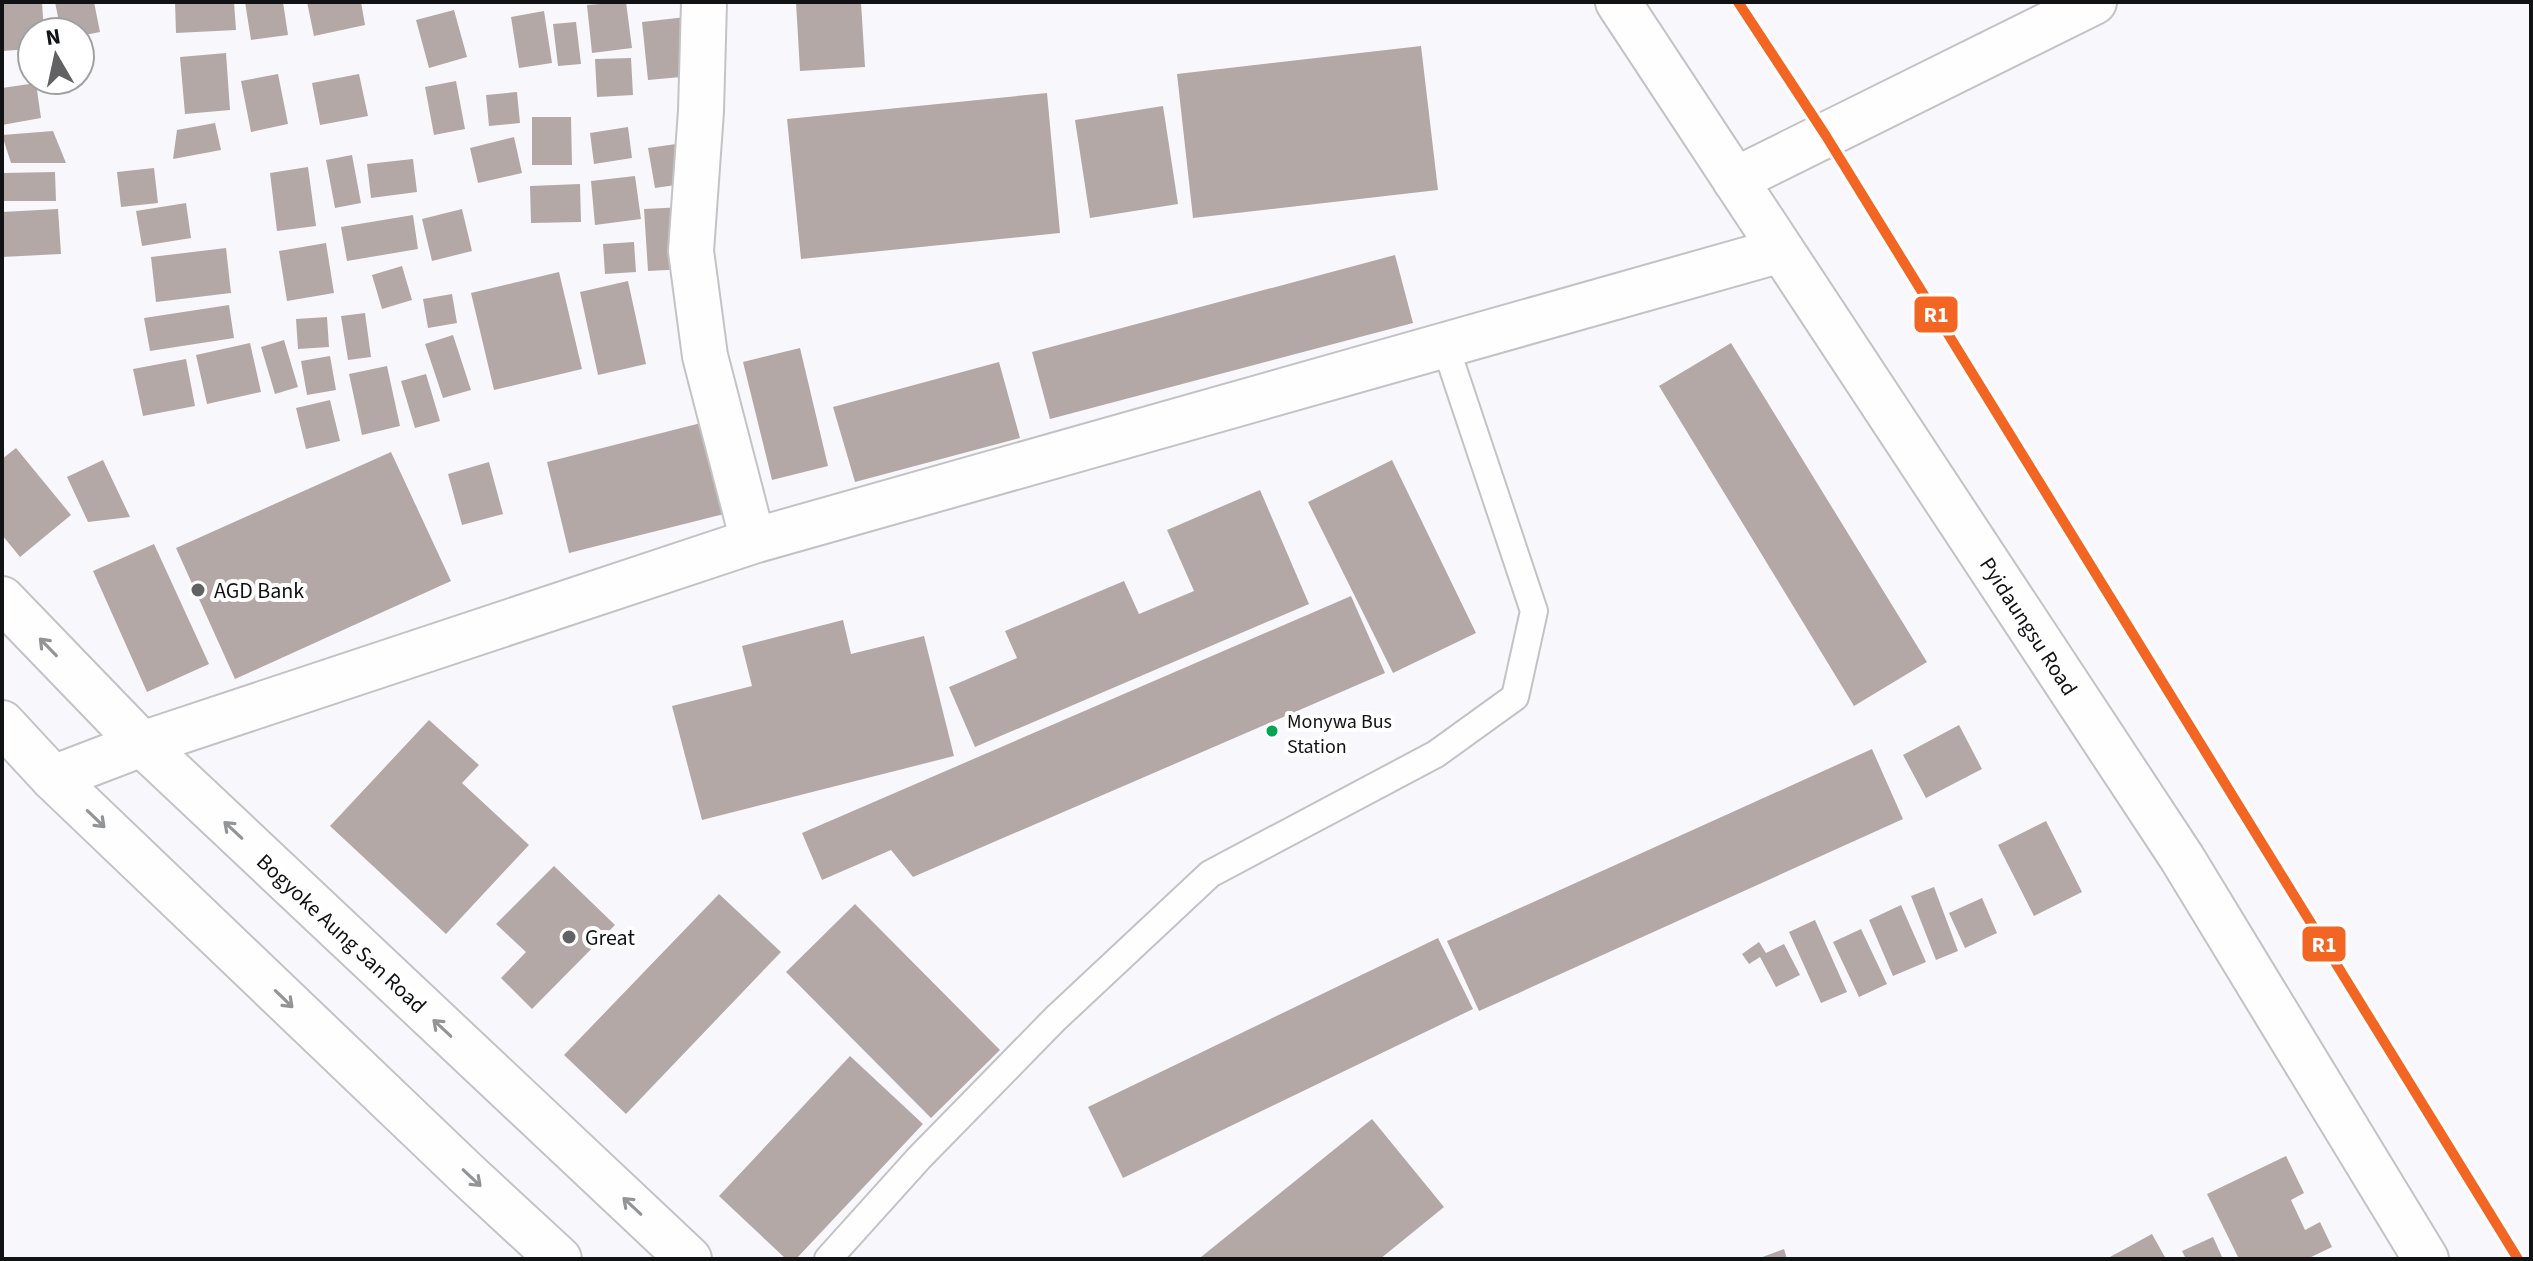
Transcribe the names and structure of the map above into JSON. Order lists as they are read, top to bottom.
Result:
{
  "streets": {
    "main road": ["Pyidaungsu Road", "Bogyoke Aung San Road"]
  },
  "places": ["AGD Bank", "Monywa Bus Station", "Great"],
  "lines": ["transit line R1"],
  "north": "top"
}
